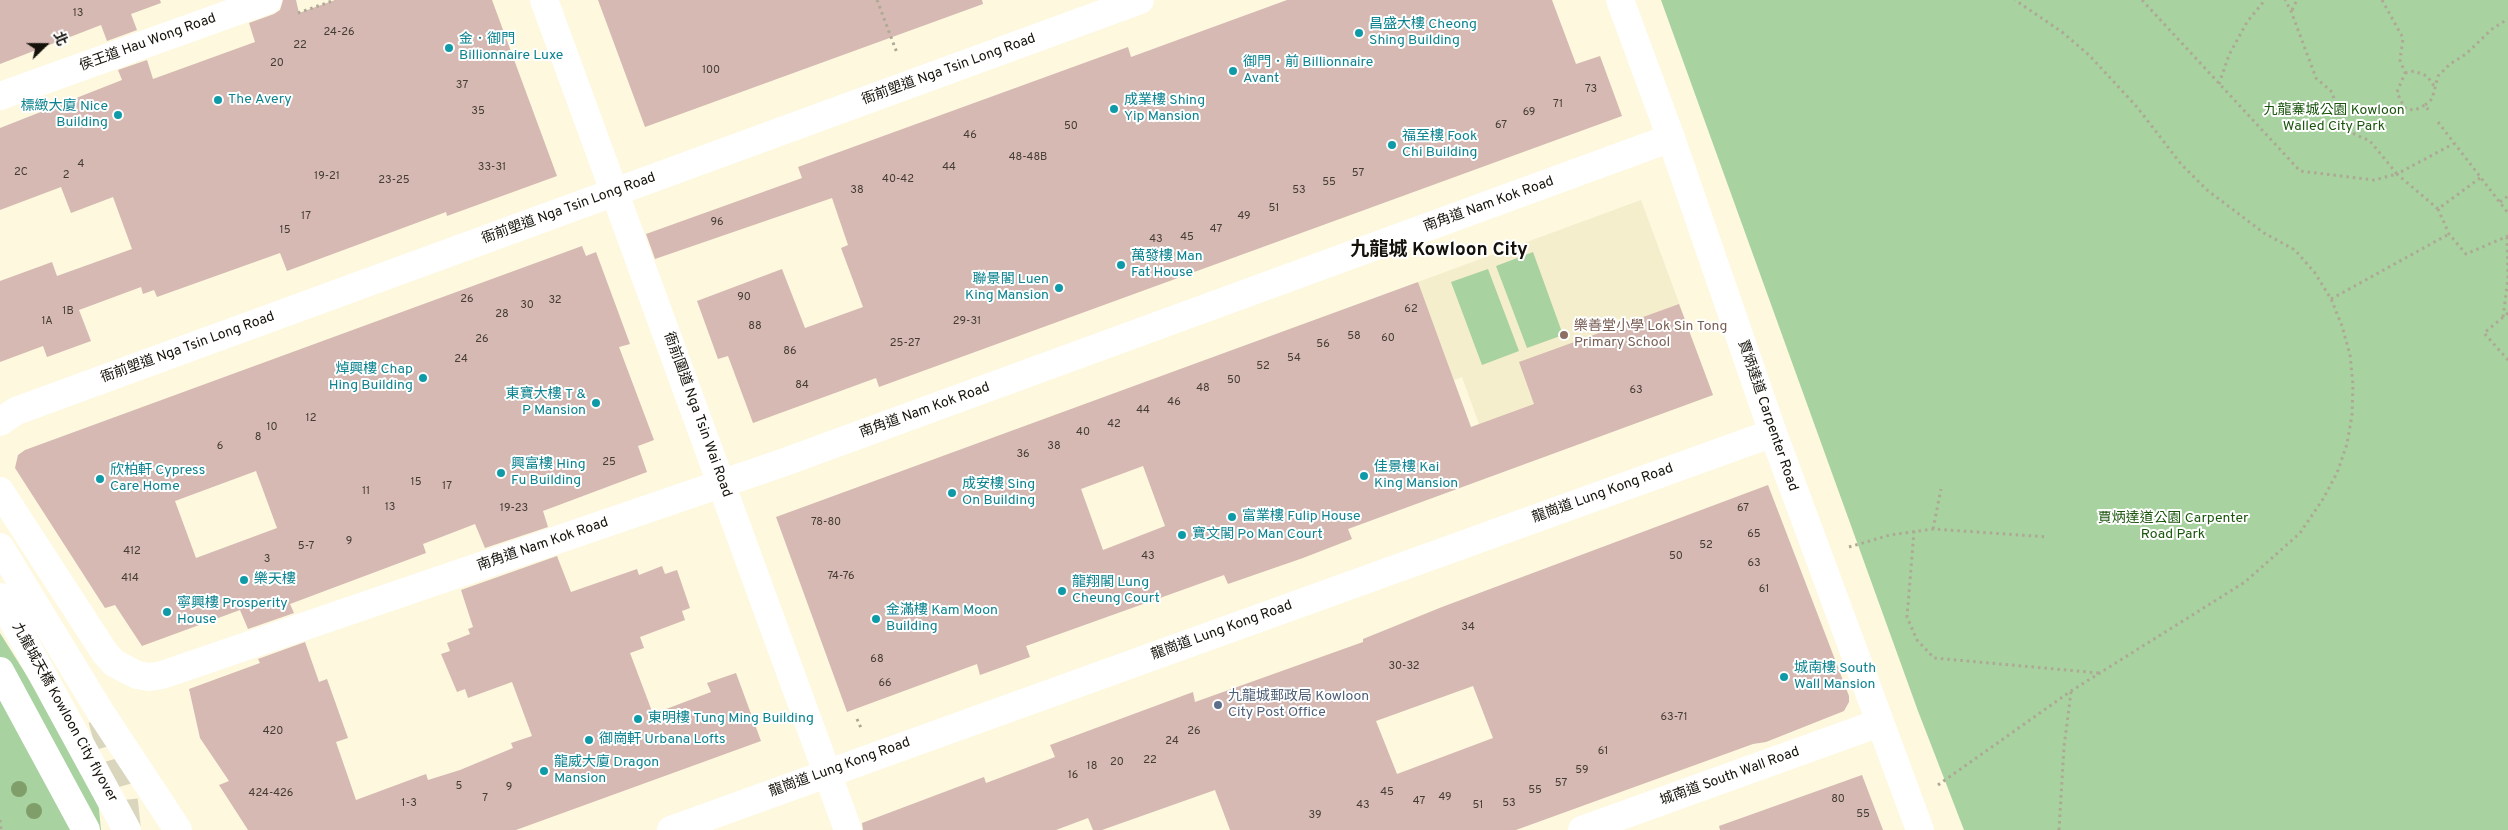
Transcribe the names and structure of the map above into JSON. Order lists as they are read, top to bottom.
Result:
{
  "streets": {
    "street": [
      "侯王道 Hau Wong Road",
      "衙前塱道 Nga Tsin Long Road",
      "南角道 Nam Kok Road",
      "衙前圍道 Nga Tsin Wai Road",
      "賈炳達道 Carpenter Road",
      "龍崗道 Lung Kong Road",
      "九龍城天橋 Kowloon City flyover",
      "城南道 South Wall Road"
    ]
  },
  "crossings": [
    ["衙前塱道 Nga Tsin Long Road", "衙前圍道 Nga Tsin Wai Road"],
    ["南角道 Nam Kok Road", "衙前圍道 Nga Tsin Wai Road"],
    ["南角道 Nam Kok Road", "賈炳達道 Carpenter Road"],
    ["衙前圍道 Nga Tsin Wai Road", "龍崗道 Lung Kong Road"],
    ["賈炳達道 Carpenter Road", "龍崗道 Lung Kong Road"],
    ["賈炳達道 Carpenter Road", "城南道 South Wall Road"]
  ],
  "districts": ["九龍城 Kowloon City"],
  "parks": ["九龍寨城公園 Kowloon Walled City Park", "賈炳達道公園 Carpenter Road Park"],
  "places": [
    "昌盛大樓 Cheong Shing Building",
    "金．御門 Billionnaire Luxe",
    "御門．前 Billionnaire Avant",
    "The Avery",
    "成業樓 Shing Yip Mansion",
    "標緻大廈 Nice Building",
    "福至樓 Fook Chi Building",
    "萬發樓 Man Fat House",
    "聯景閣 Luen King Mansion",
    "樂善堂小學 Lok Sin Tong Primary School",
    "焯興樓 Chap Hing Building",
    "東寶大樓 T & P Mansion",
    "興富樓 Hing Fu Building",
    "佳景樓 Kai King Mansion",
    "欣柏軒 Cypress Care Home",
    "成安樓 Sing On Building",
    "富業樓 Fulip House",
    "寶文閣 Po Man Court",
    "樂天樓",
    "龍翔閣 Lung Cheung Court",
    "寧興樓 Prosperity House",
    "金滿樓 Kam Moon Building",
    "城南樓 South Wall Mansion",
    "九龍城郵政局 Kowloon City Post Office",
    "東明樓 Tung Ming Building",
    "御崗軒 Urbana Lofts",
    "龍威大廈 Dragon Mansion"
  ],
  "house_numbers": [
    "13",
    "24-26",
    "22",
    "20",
    "100",
    "37",
    "73",
    "71",
    "35",
    "69",
    "67",
    "50",
    "46",
    "48-48B",
    "4",
    "33-31",
    "44",
    "2C",
    "57",
    "2",
    "19-21",
    "40-42",
    "23-25",
    "55",
    "38",
    "53",
    "51",
    "17",
    "49",
    "96",
    "47",
    "15",
    "45",
    "43",
    "90",
    "26",
    "32",
    "30",
    "62",
    "1B",
    "28",
    "1A",
    "29-31",
    "88",
    "58",
    "60",
    "26",
    "25-27",
    "56",
    "86",
    "54",
    "24",
    "52",
    "50",
    "84",
    "48",
    "63",
    "46",
    "44",
    "12",
    "42",
    "10",
    "40",
    "8",
    "6",
    "38",
    "36",
    "25",
    "15",
    "17",
    "11",
    "13",
    "19-23",
    "67",
    "78-80",
    "65",
    "9",
    "52",
    "5-7",
    "412",
    "43",
    "50",
    "3",
    "63",
    "74-76",
    "414",
    "61",
    "34",
    "68",
    "30-32",
    "66",
    "63-71",
    "420",
    "26",
    "24",
    "61",
    "22",
    "20",
    "18",
    "59",
    "16",
    "57",
    "5",
    "9",
    "55",
    "45",
    "424-426",
    "49",
    "7",
    "80",
    "47",
    "1-3",
    "53",
    "43",
    "51",
    "55",
    "39"
  ],
  "north": "right"
}
